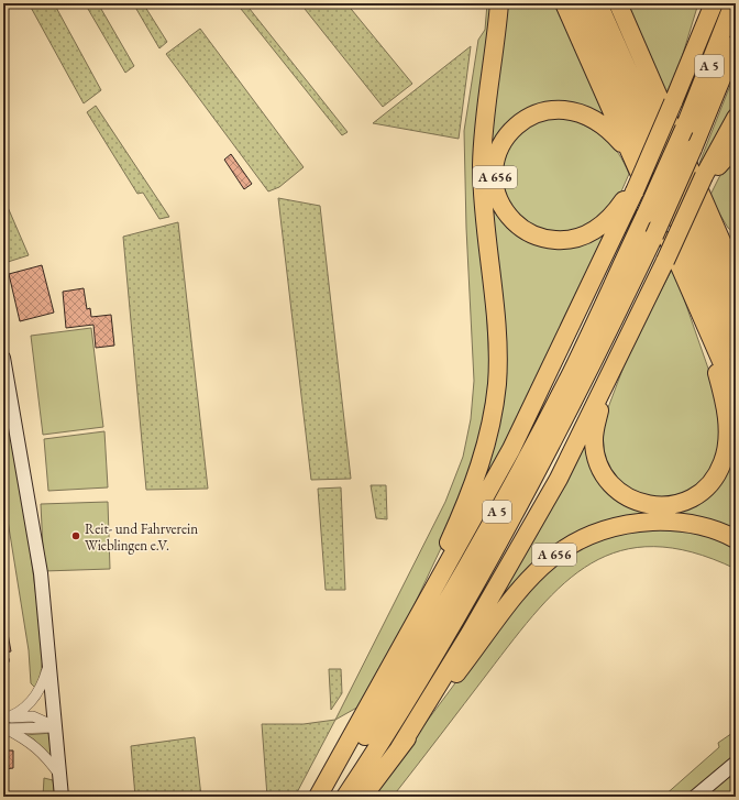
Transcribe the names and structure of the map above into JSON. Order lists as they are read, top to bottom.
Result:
{
  "streets": {
    "highway": ["A 5", "A 656"]
  },
  "crossings": [
    ["A 5", "A 656"]
  ],
  "places": ["Reit- und Fahrverein Wieblingen e.V."]
}
